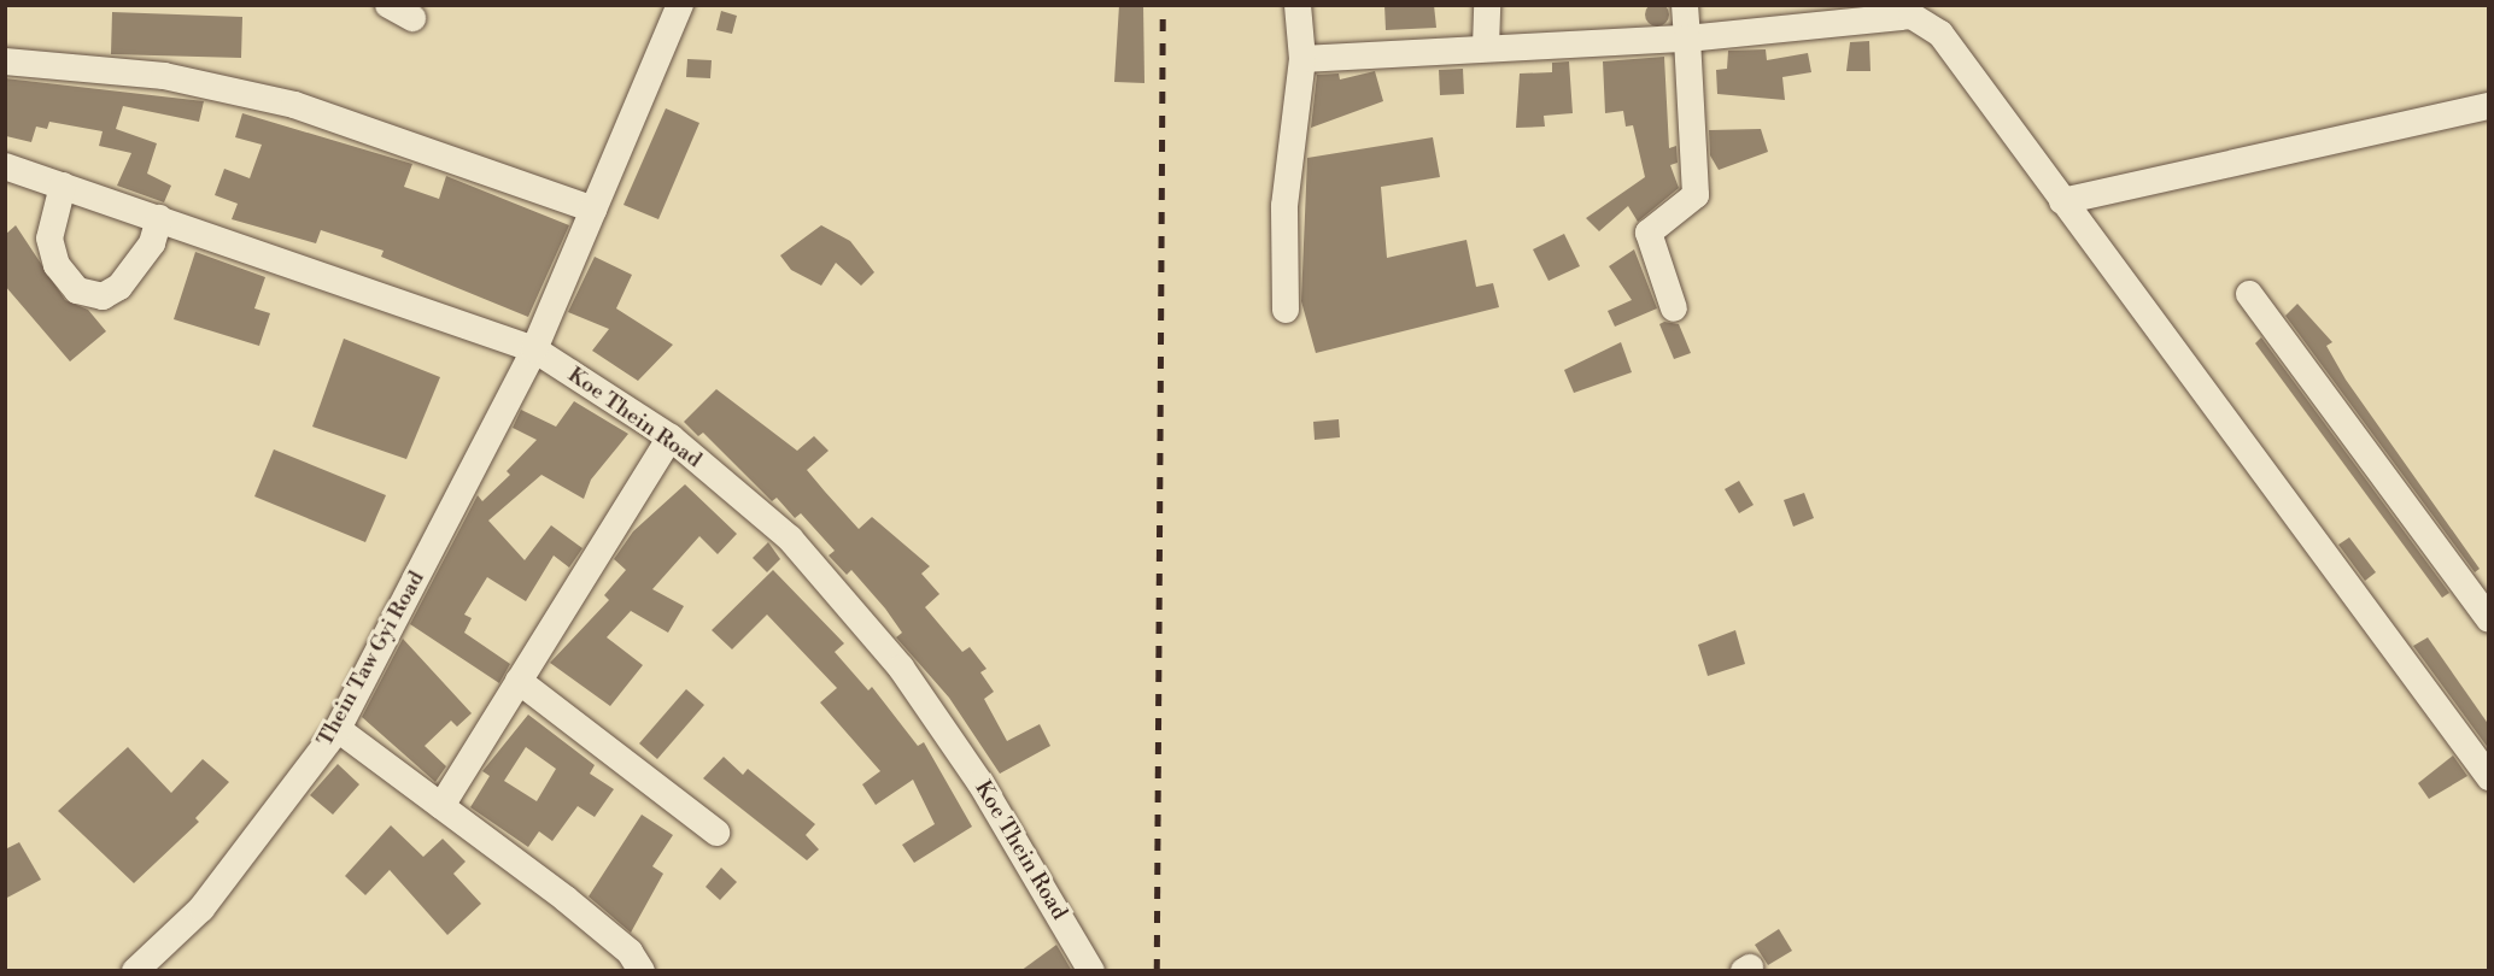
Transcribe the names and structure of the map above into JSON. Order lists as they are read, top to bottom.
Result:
{
  "streets": {
    "street": ["Koe Thein Road", "Thein Taw Gyi Road"]
  },
  "crossings": [
    ["Koe Thein Road", "Thein Taw Gyi Road"]
  ]
}
